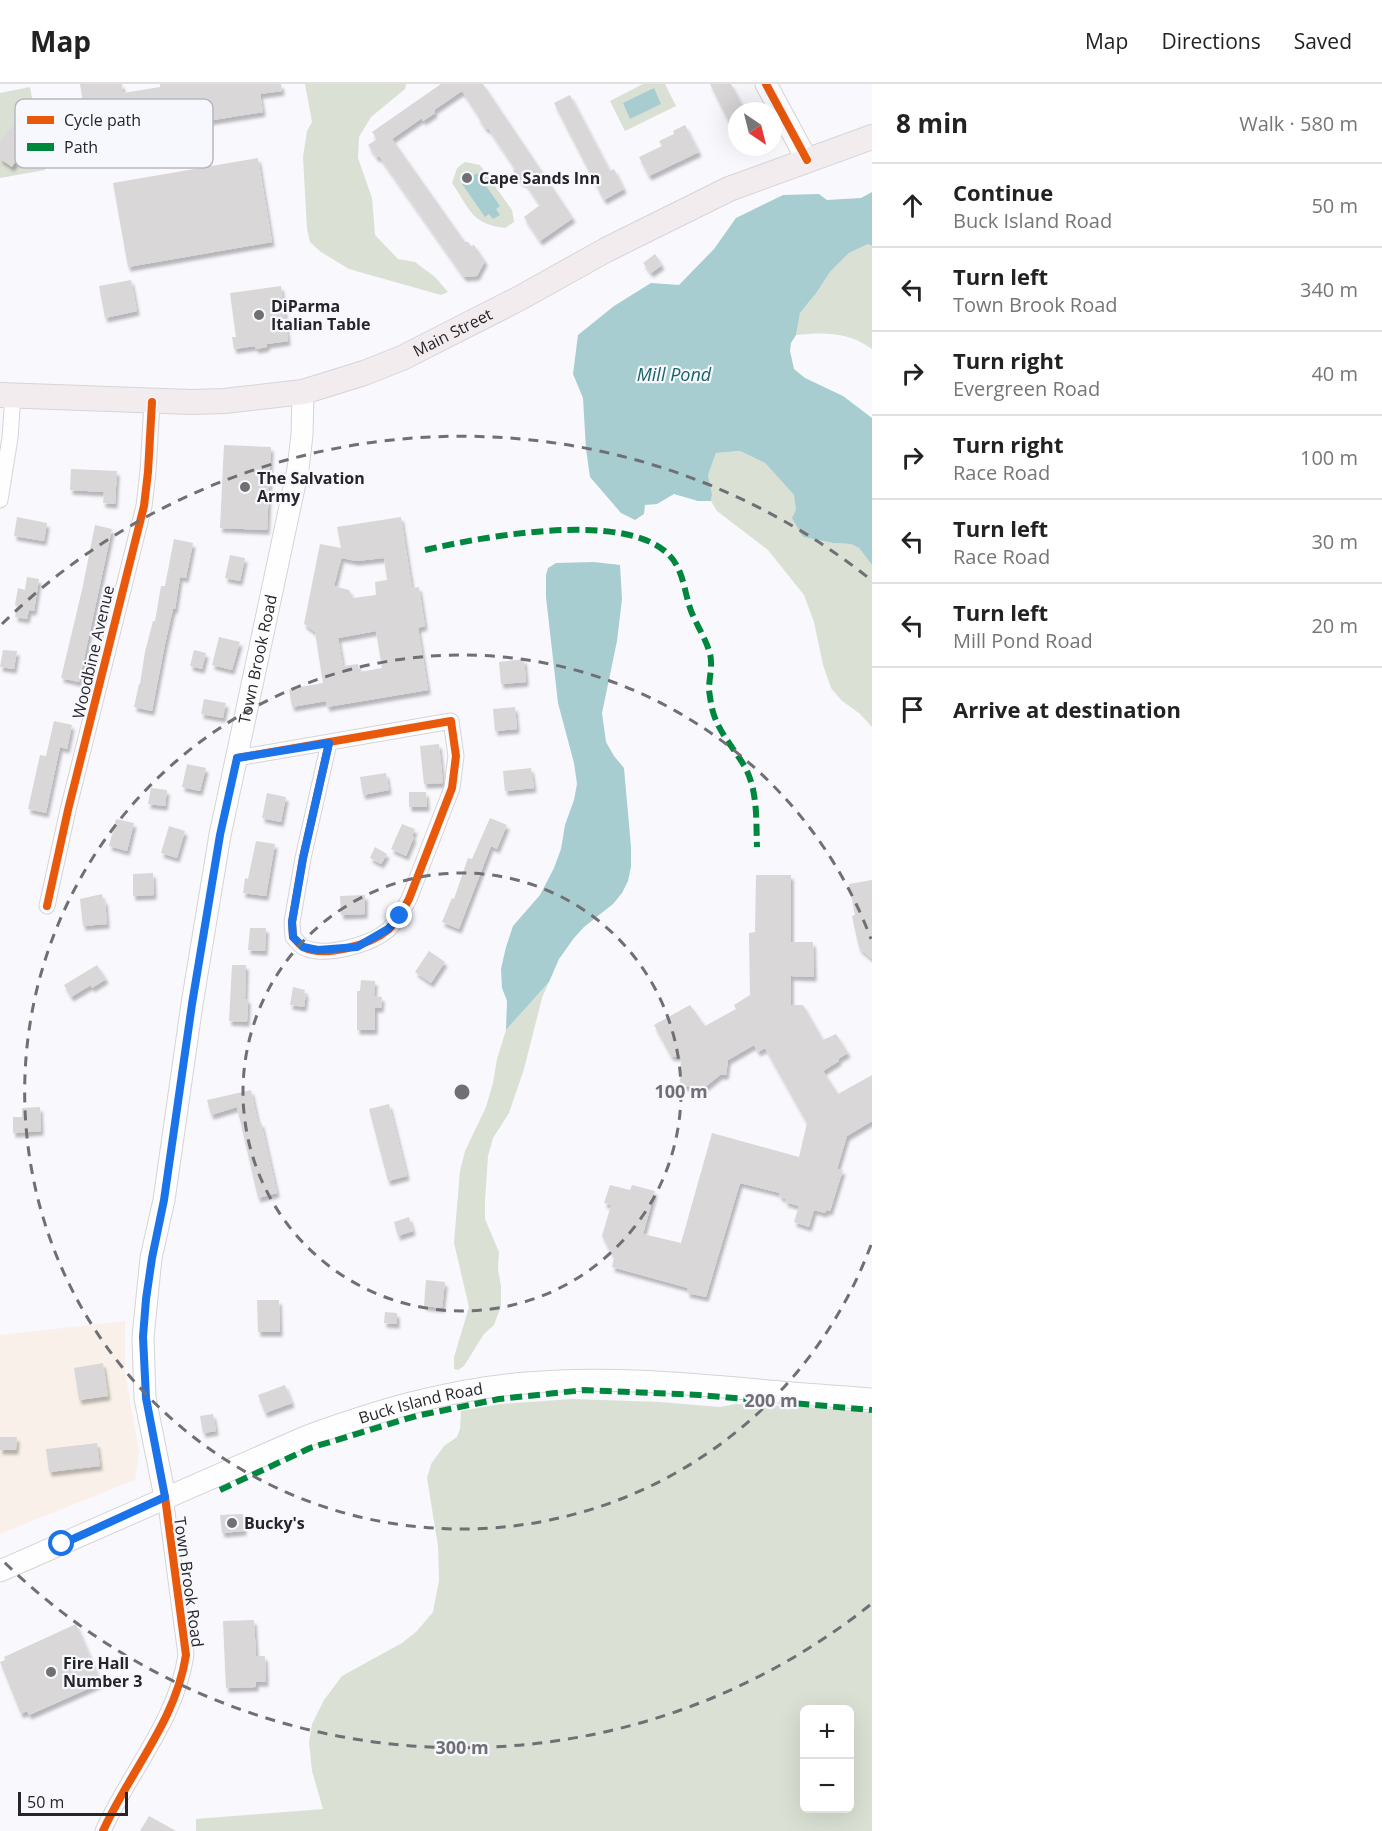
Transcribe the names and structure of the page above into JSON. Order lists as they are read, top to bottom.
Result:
{
  "streets": {
    "main road": ["Main Street", "Town Brook Road", "Buck Island Road"],
    "street": ["Woodbine Avenue"]
  },
  "crossings": [
    ["Main Street", "Woodbine Avenue"],
    ["Main Street", "Town Brook Road"],
    ["Town Brook Road", "Buck Island Road"]
  ],
  "water": ["Mill Pond"],
  "places": [
    "Cape Sands Inn",
    "DiParma Italian Table",
    "The Salvation Army",
    "Bucky's",
    "Fire Hall Number 3"
  ],
  "legend": ["Cycle path", "Path"],
  "scale_bar": "50 m",
  "north": "bottom right",
  "page": {
    "header": "Map",
    "nav": ["Map", "Directions", "Saved"],
    "heading": ["8 min", "Walk · 580 m"],
    "list": [
      ["Continue", "Buck Island Road", "50 m"],
      ["Turn left", "Town Brook Road", "340 m"],
      ["Turn right", "Evergreen Road", "40 m"],
      ["Turn right", "Race Road", "100 m"],
      ["Turn left", "Race Road", "30 m"],
      ["Turn left", "Mill Pond Road", "20 m"],
      "Arrive at destination"
    ],
    "map_buttons": ["+", "−"],
    "scale": "50 m"
  },
  "rings": ["100 m", "200 m", "300 m"]
}
